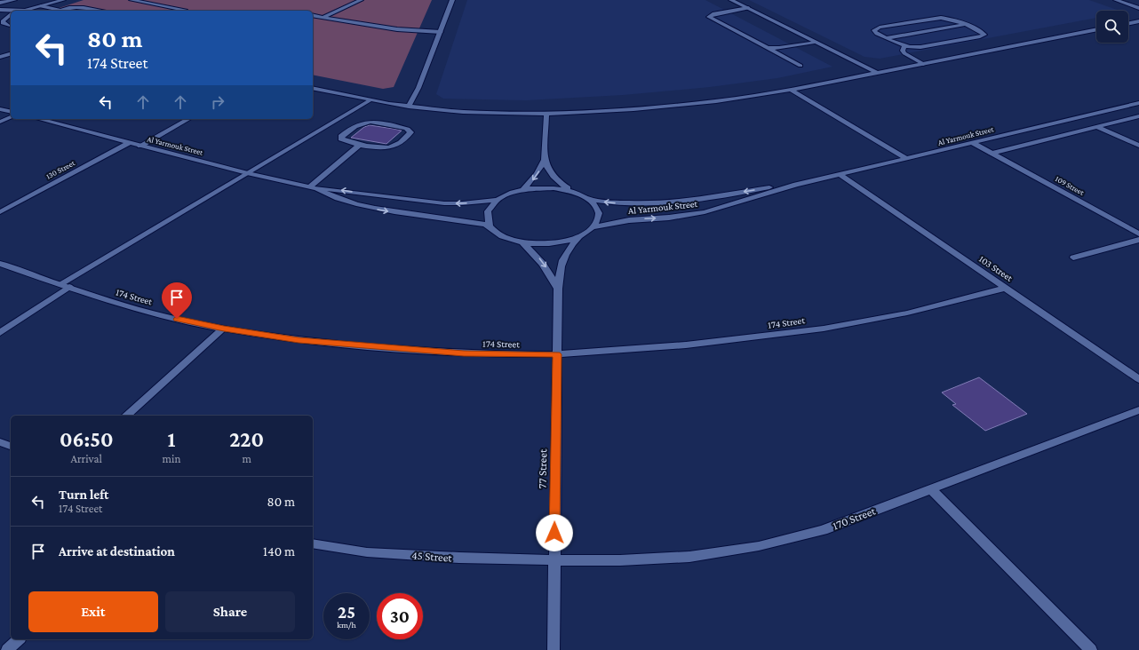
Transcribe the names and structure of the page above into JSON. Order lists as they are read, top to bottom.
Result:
{
  "streets": {
    "street": [
      "Al Yarmouk Street",
      "130 Street",
      "109 Street",
      "103 Street",
      "174 Street",
      "77 Street",
      "170 Street",
      "45 Street"
    ]
  },
  "crossings": [
    ["Al Yarmouk Street", "130 Street"],
    ["Al Yarmouk Street", "109 Street"],
    ["Al Yarmouk Street", "103 Street"],
    ["103 Street", "174 Street"],
    ["174 Street", "77 Street"],
    ["77 Street", "170 Street"],
    ["77 Street", "45 Street"],
    ["170 Street", "45 Street"]
  ],
  "page": {
    "turn": ["80 m", "174 Street"],
    "eta": [
      "06:50",
      "Arrival",
      "1",
      "min",
      "220",
      "m"
    ],
    "list": [
      {
        "name": "Turn left",
        "note": "174 Street",
        "value": "80 m"
      },
      {
        "name": "Arrive at destination",
        "value": "140 m"
      }
    ],
    "buttons": ["Exit", "Share"],
    "speed": "25 km/h",
    "limit": "30"
  }
}
